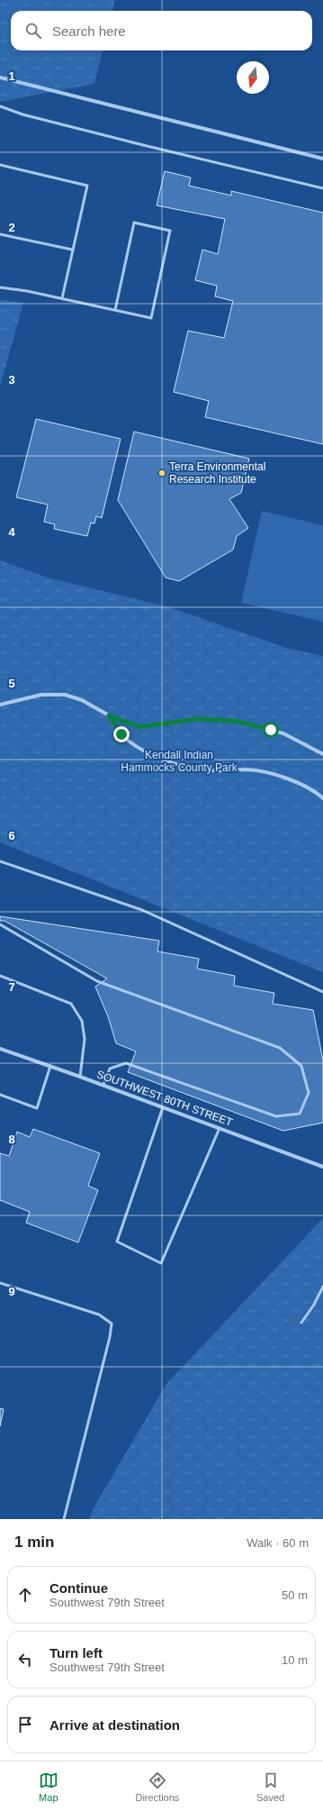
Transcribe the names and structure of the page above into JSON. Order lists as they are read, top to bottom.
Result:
{
  "streets": {
    "street": ["SOUTHWEST 80TH STREET"]
  },
  "parks": ["Kendall Indian Hammocks County Park"],
  "places": ["Terra Environmental Research Institute"],
  "north": "bottom",
  "page": {
    "search": "Search here",
    "heading": ["1 min", "Walk · 60 m"],
    "list": [
      ["Continue", "Southwest 79th Street", "50 m"],
      ["Turn left", "Southwest 79th Street", "10 m"],
      "Arrive at destination"
    ],
    "nav": ["Map", "Directions", "Saved"]
  },
  "grid": {
    "rows": [
      "1",
      "2",
      "3",
      "4",
      "5",
      "6",
      "7",
      "8",
      "9"
    ]
  }
}
